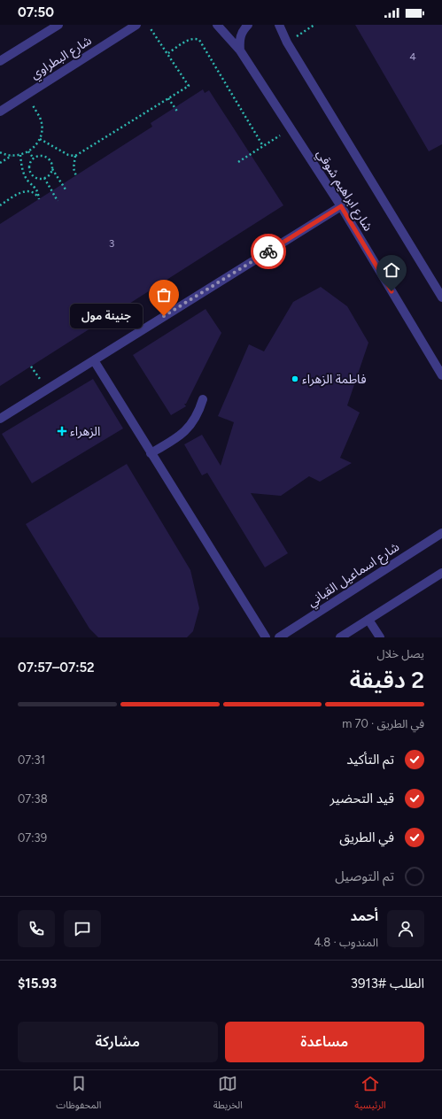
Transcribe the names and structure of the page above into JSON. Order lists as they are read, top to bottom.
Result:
{
  "streets": {
    "street": ["شارع البطراوي", "شارع ابراهيم شوقي", "شارع اسماعيل القباني"]
  },
  "places": {
    "other": ["جنينة مول", "فاطمة الزهراء"],
    "health": ["الزهراء"]
  },
  "house_numbers": ["4", "3"],
  "page": {
    "status": "07:50",
    "bubble": "جنينة مول",
    "heading": ["2 دقيقة", "يصل خلال", "07:52–07:57"],
    "panel": [
      "أحمد",
      "المندوب · 4.8",
      "الطلب #3913",
      "$15.93"
    ],
    "bar": "في الطريق · 70 m",
    "list": [
      ["تم التأكيد", "07:31"],
      ["قيد التحضير", "07:38"],
      ["في الطريق", "07:39"],
      "تم التوصيل"
    ],
    "buttons": ["مساعدة", "مشاركة"],
    "tabs": ["الرئيسية", "الخريطة", "المحفوظات"]
  }
}
